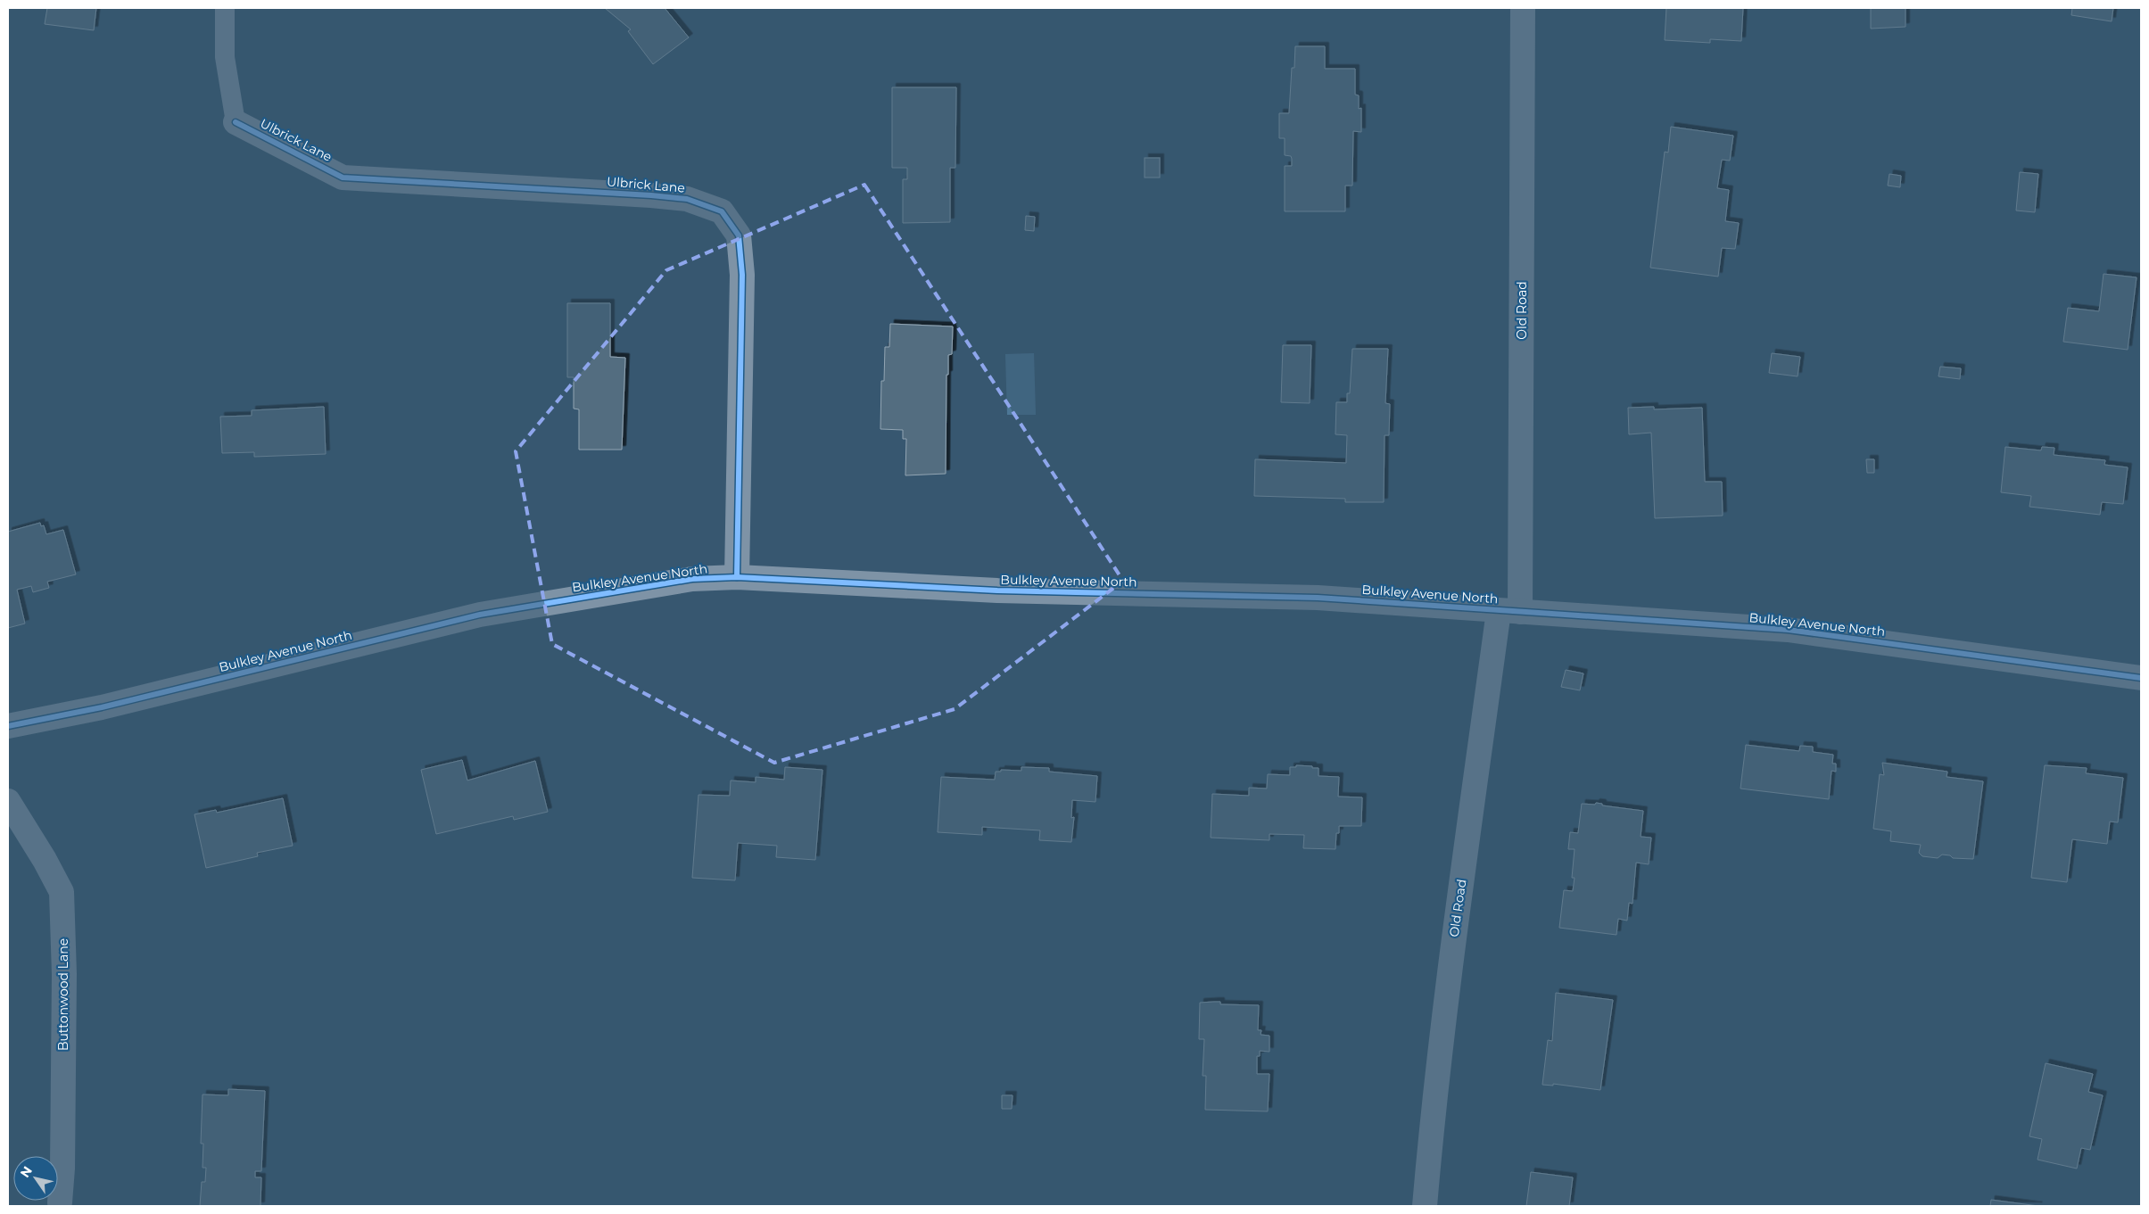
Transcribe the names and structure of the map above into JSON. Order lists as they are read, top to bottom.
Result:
{
  "streets": {
    "street": [
      "Ulbrick Lane",
      "Old Road",
      "Bulkley Avenue North",
      "Buttonwood Lane"
    ]
  },
  "crossings": [
    ["Ulbrick Lane", "Bulkley Avenue North"],
    ["Old Road", "Bulkley Avenue North"]
  ],
  "north": "top left"
}
